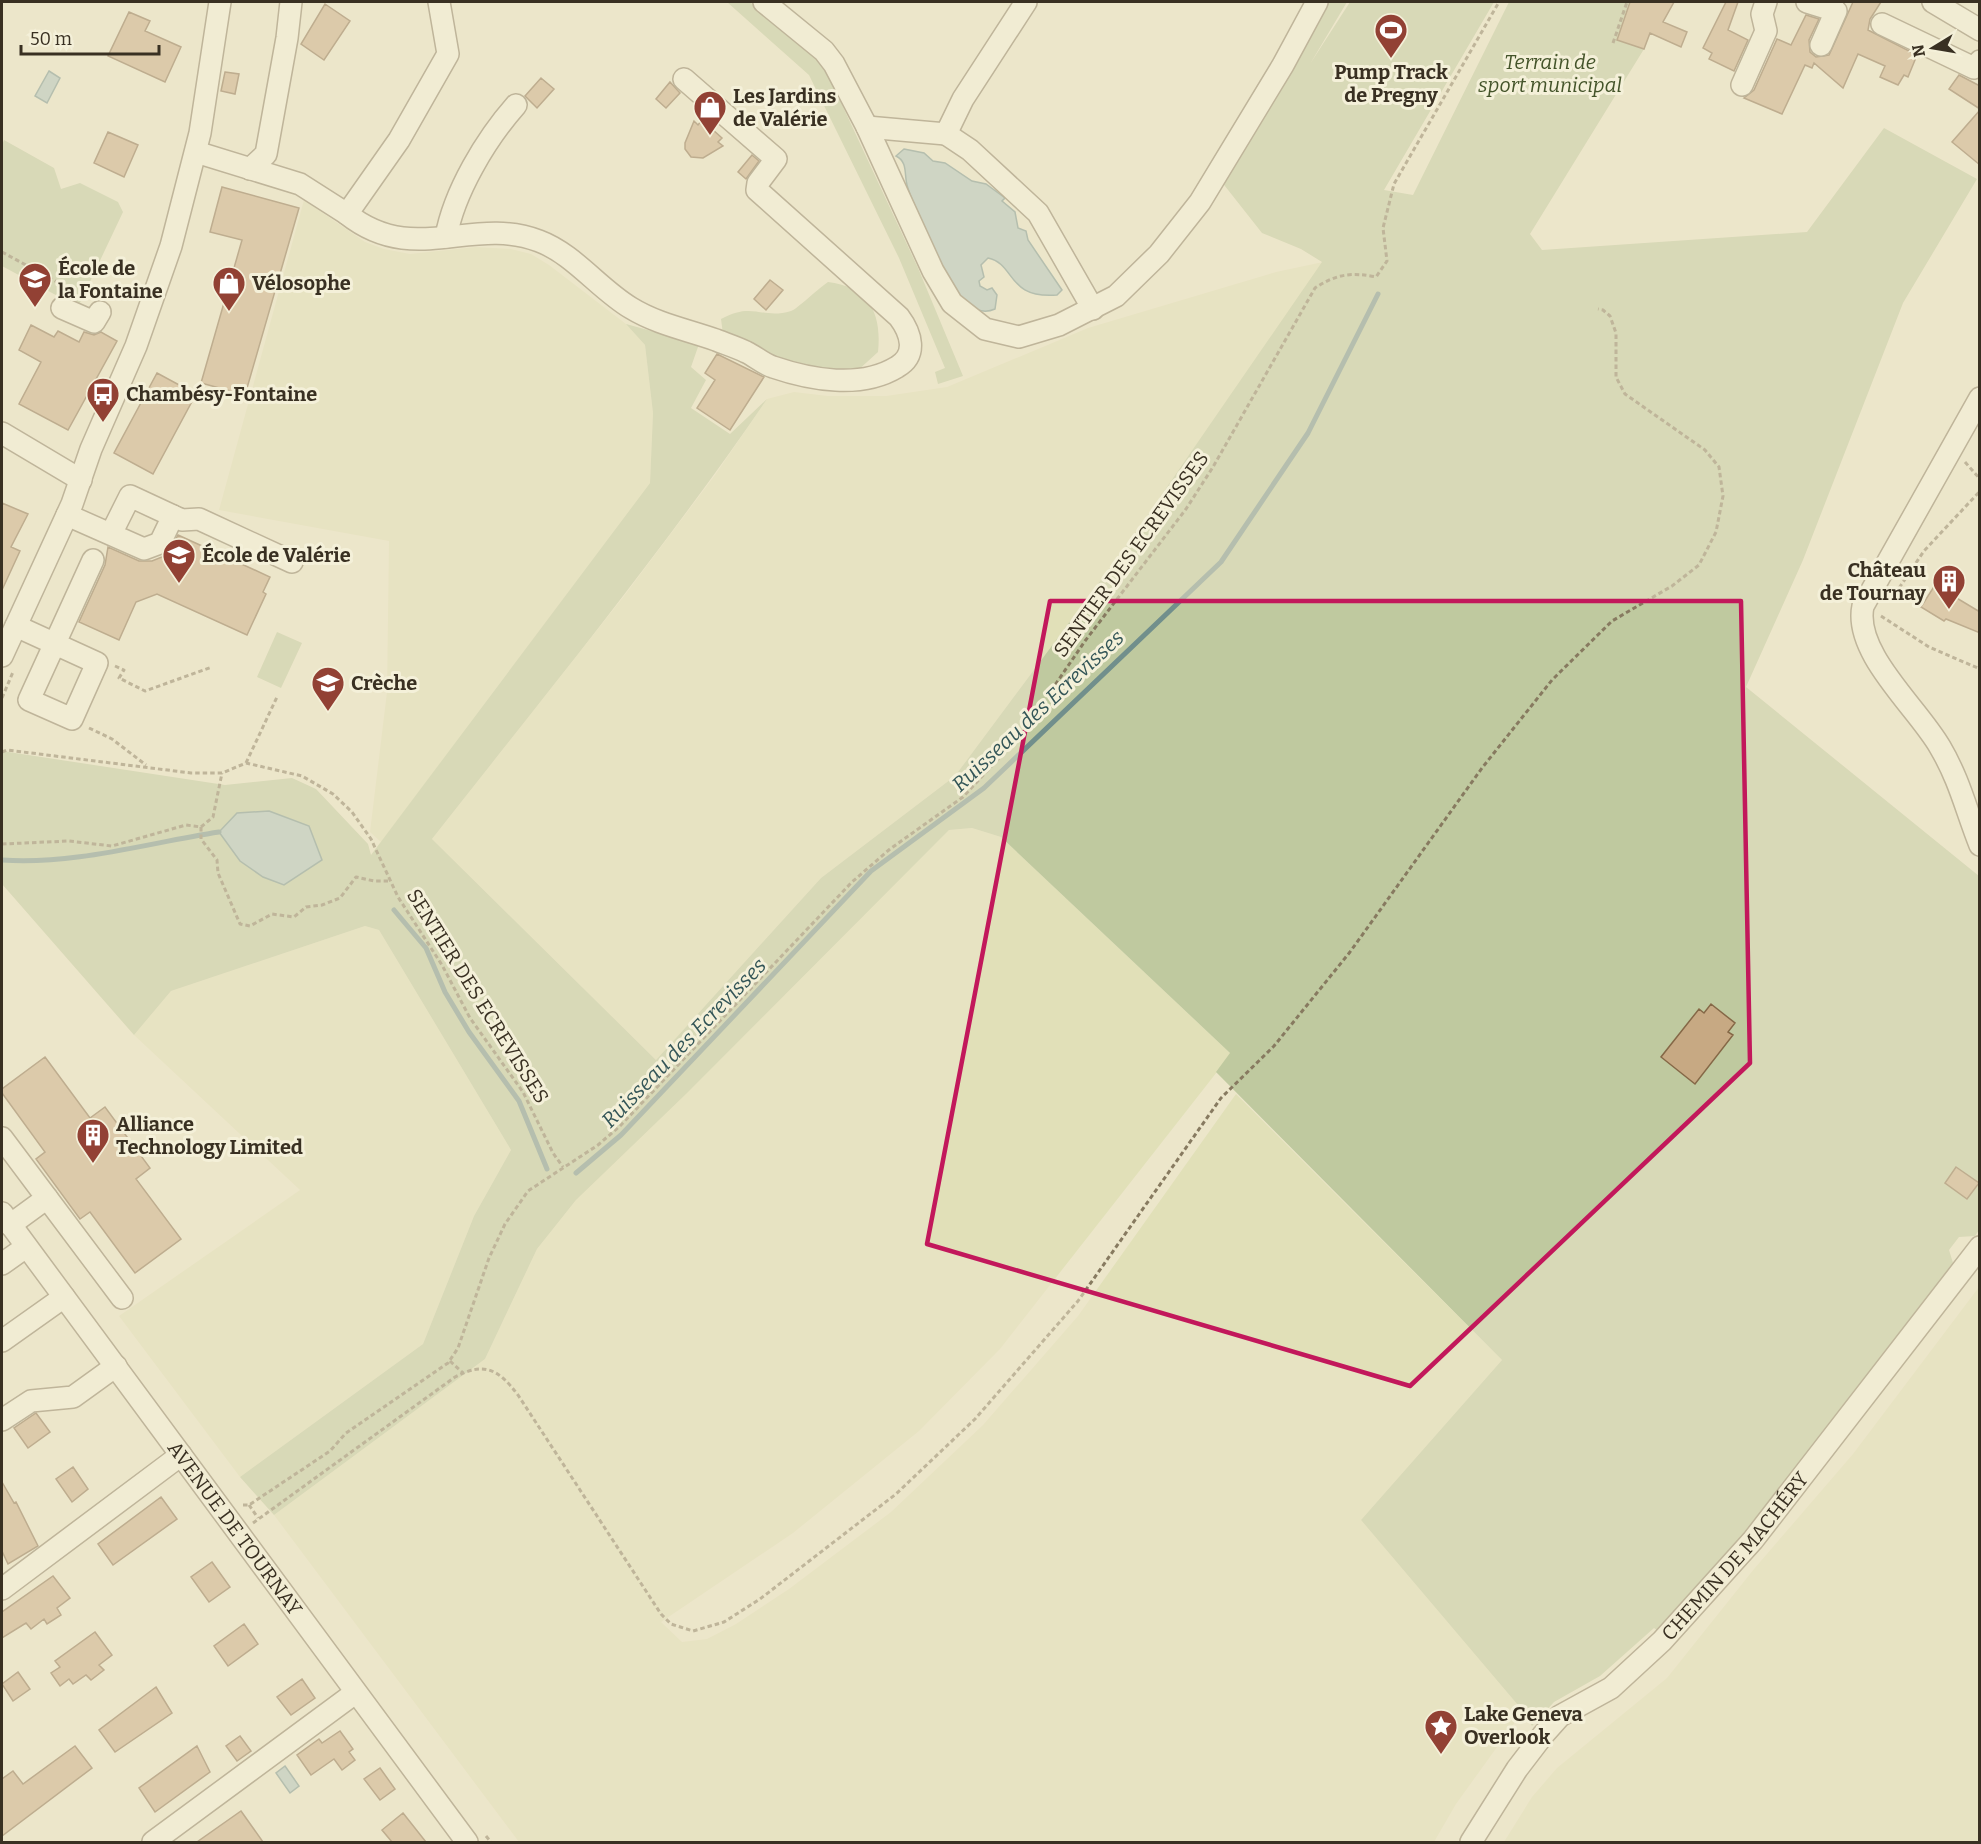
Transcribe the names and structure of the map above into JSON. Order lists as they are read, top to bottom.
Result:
{
  "streets": {
    "street": ["AVENUE DE TOURNAY", "CHEMIN DE MACHÉRY"],
    "path": ["SENTIER DES ECREVISSES"]
  },
  "water": ["Ruisseau des Ecrevisses"],
  "parks": ["Terrain de sport municipal"],
  "places": {
    "sports": ["Pump Track de Pregny"],
    "shop": ["Les Jardins de Valérie", "Vélosophe"],
    "school or university": ["École de la Fontaine", "École de Valérie", "Crèche"],
    "bus stop": ["Chambésy-Fontaine"],
    "building": ["Château de Tournay", "Alliance Technology Limited"],
    "place": ["Lake Geneva Overlook"]
  },
  "scale_bar": "50 m",
  "north": "left"
}
